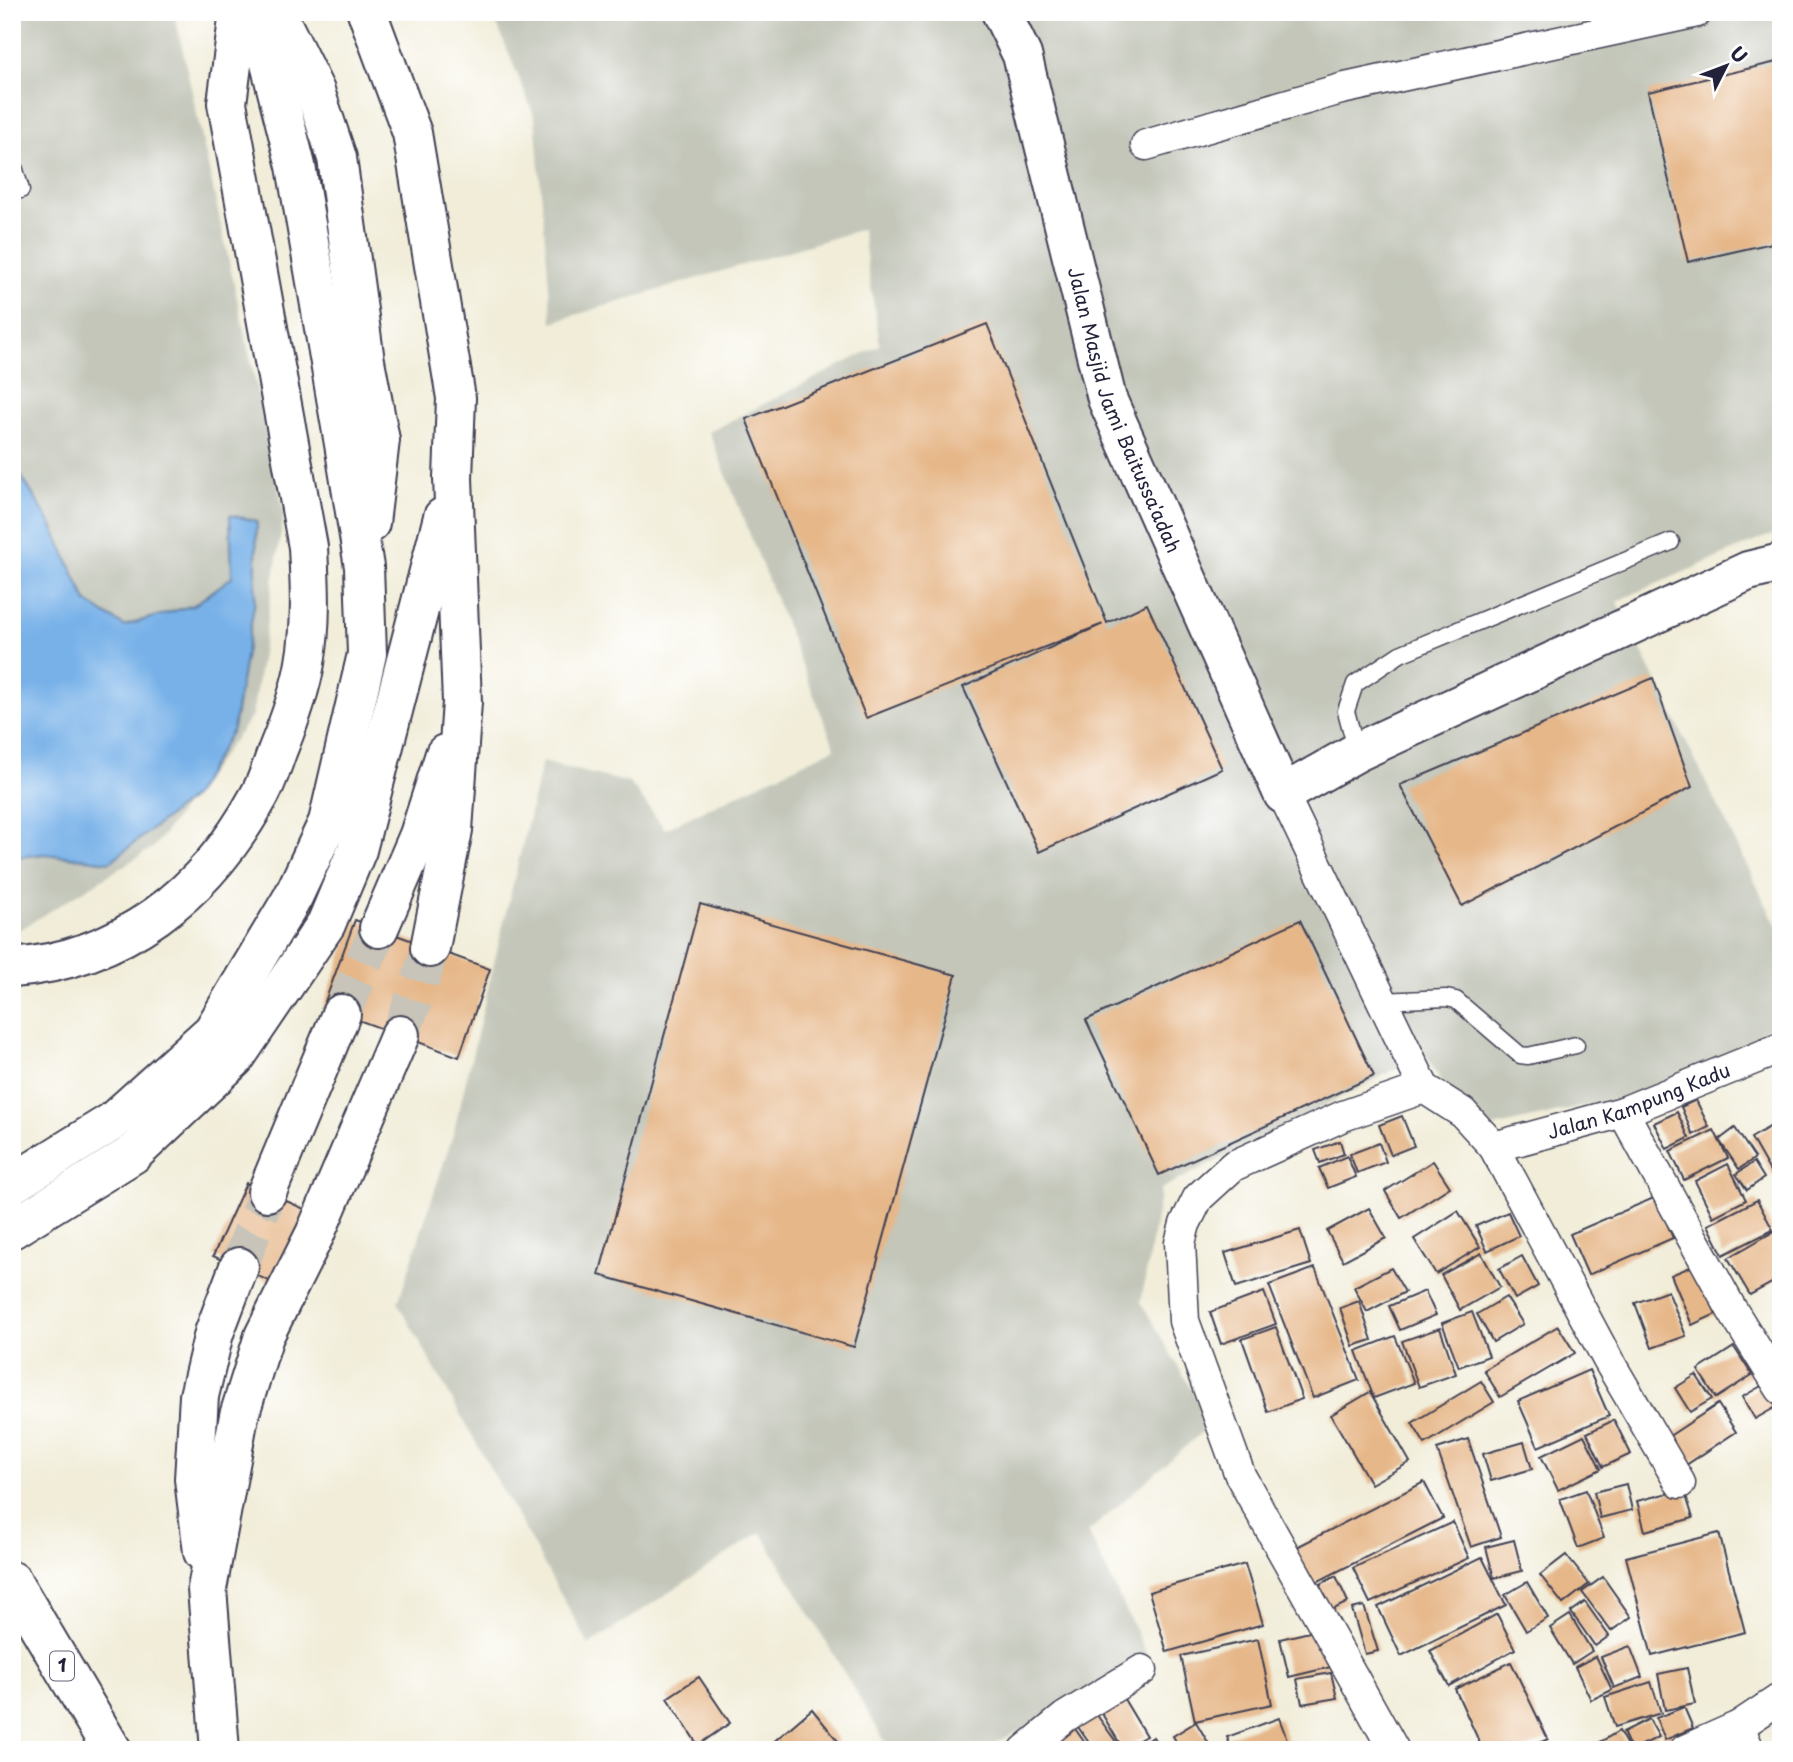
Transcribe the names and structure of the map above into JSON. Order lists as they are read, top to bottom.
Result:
{
  "streets": {
    "main road": ["Jalan Masjid Jami Baitussa'adah", "1"],
    "street": ["Jalan Kampung Kadu"]
  },
  "north": "top right"
}
